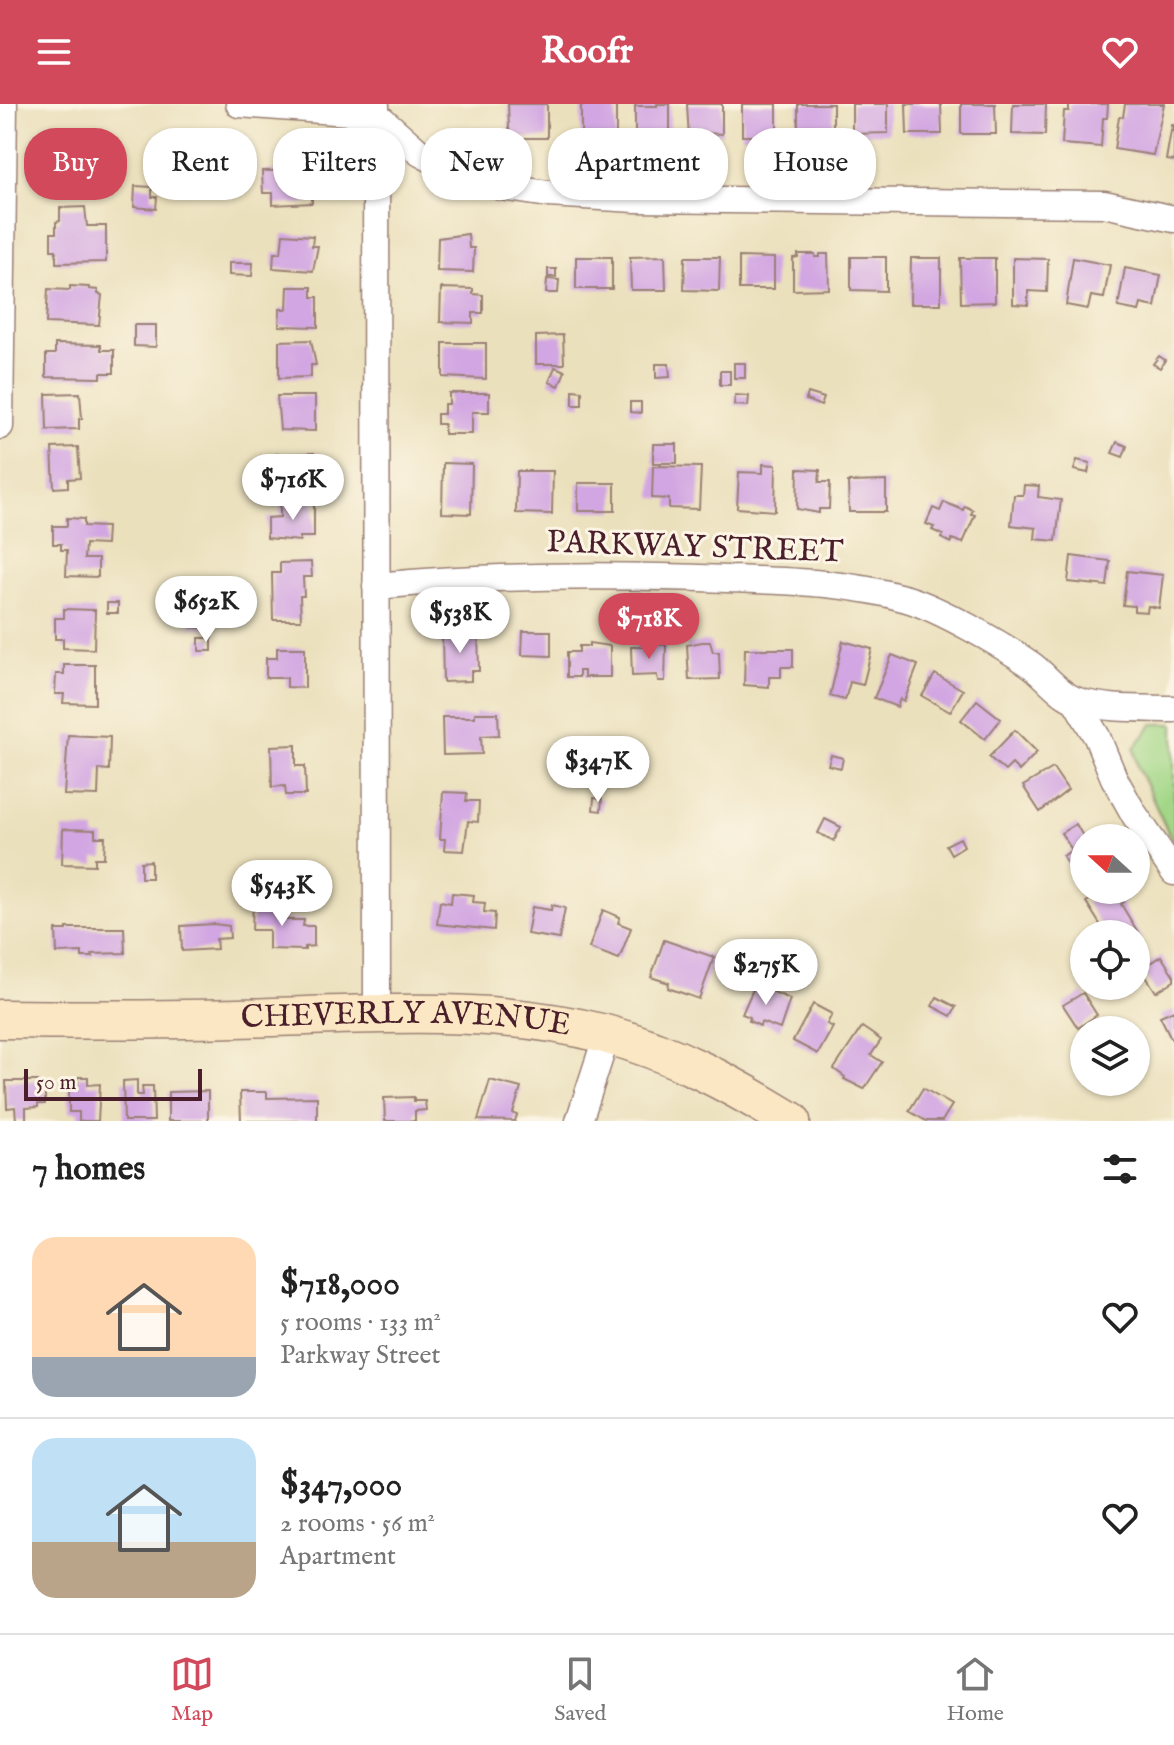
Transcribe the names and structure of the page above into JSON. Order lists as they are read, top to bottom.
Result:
{
  "streets": {
    "street": ["PARKWAY STREET", "CHEVERLY AVENUE"]
  },
  "scale_bar": "50 m",
  "north": "left",
  "page": {
    "header": "Roofr",
    "chip": [
      "Buy",
      "Rent",
      "Filters",
      "New",
      "Apartment",
      "House"
    ],
    "price": [
      "$716K",
      "$652K",
      "$538K",
      "$718K",
      "$347K",
      "$543K",
      "$275K"
    ],
    "scale": "50 m",
    "heading": "7 homes",
    "list": [
      {
        "name": "$718,000",
        "note": "5 rooms · 133 m² · Parkway Street"
      },
      {
        "name": "$347,000",
        "note": "2 rooms · 56 m² · Apartment"
      }
    ],
    "tabs": ["Map", "Saved", "Home"]
  }
}
